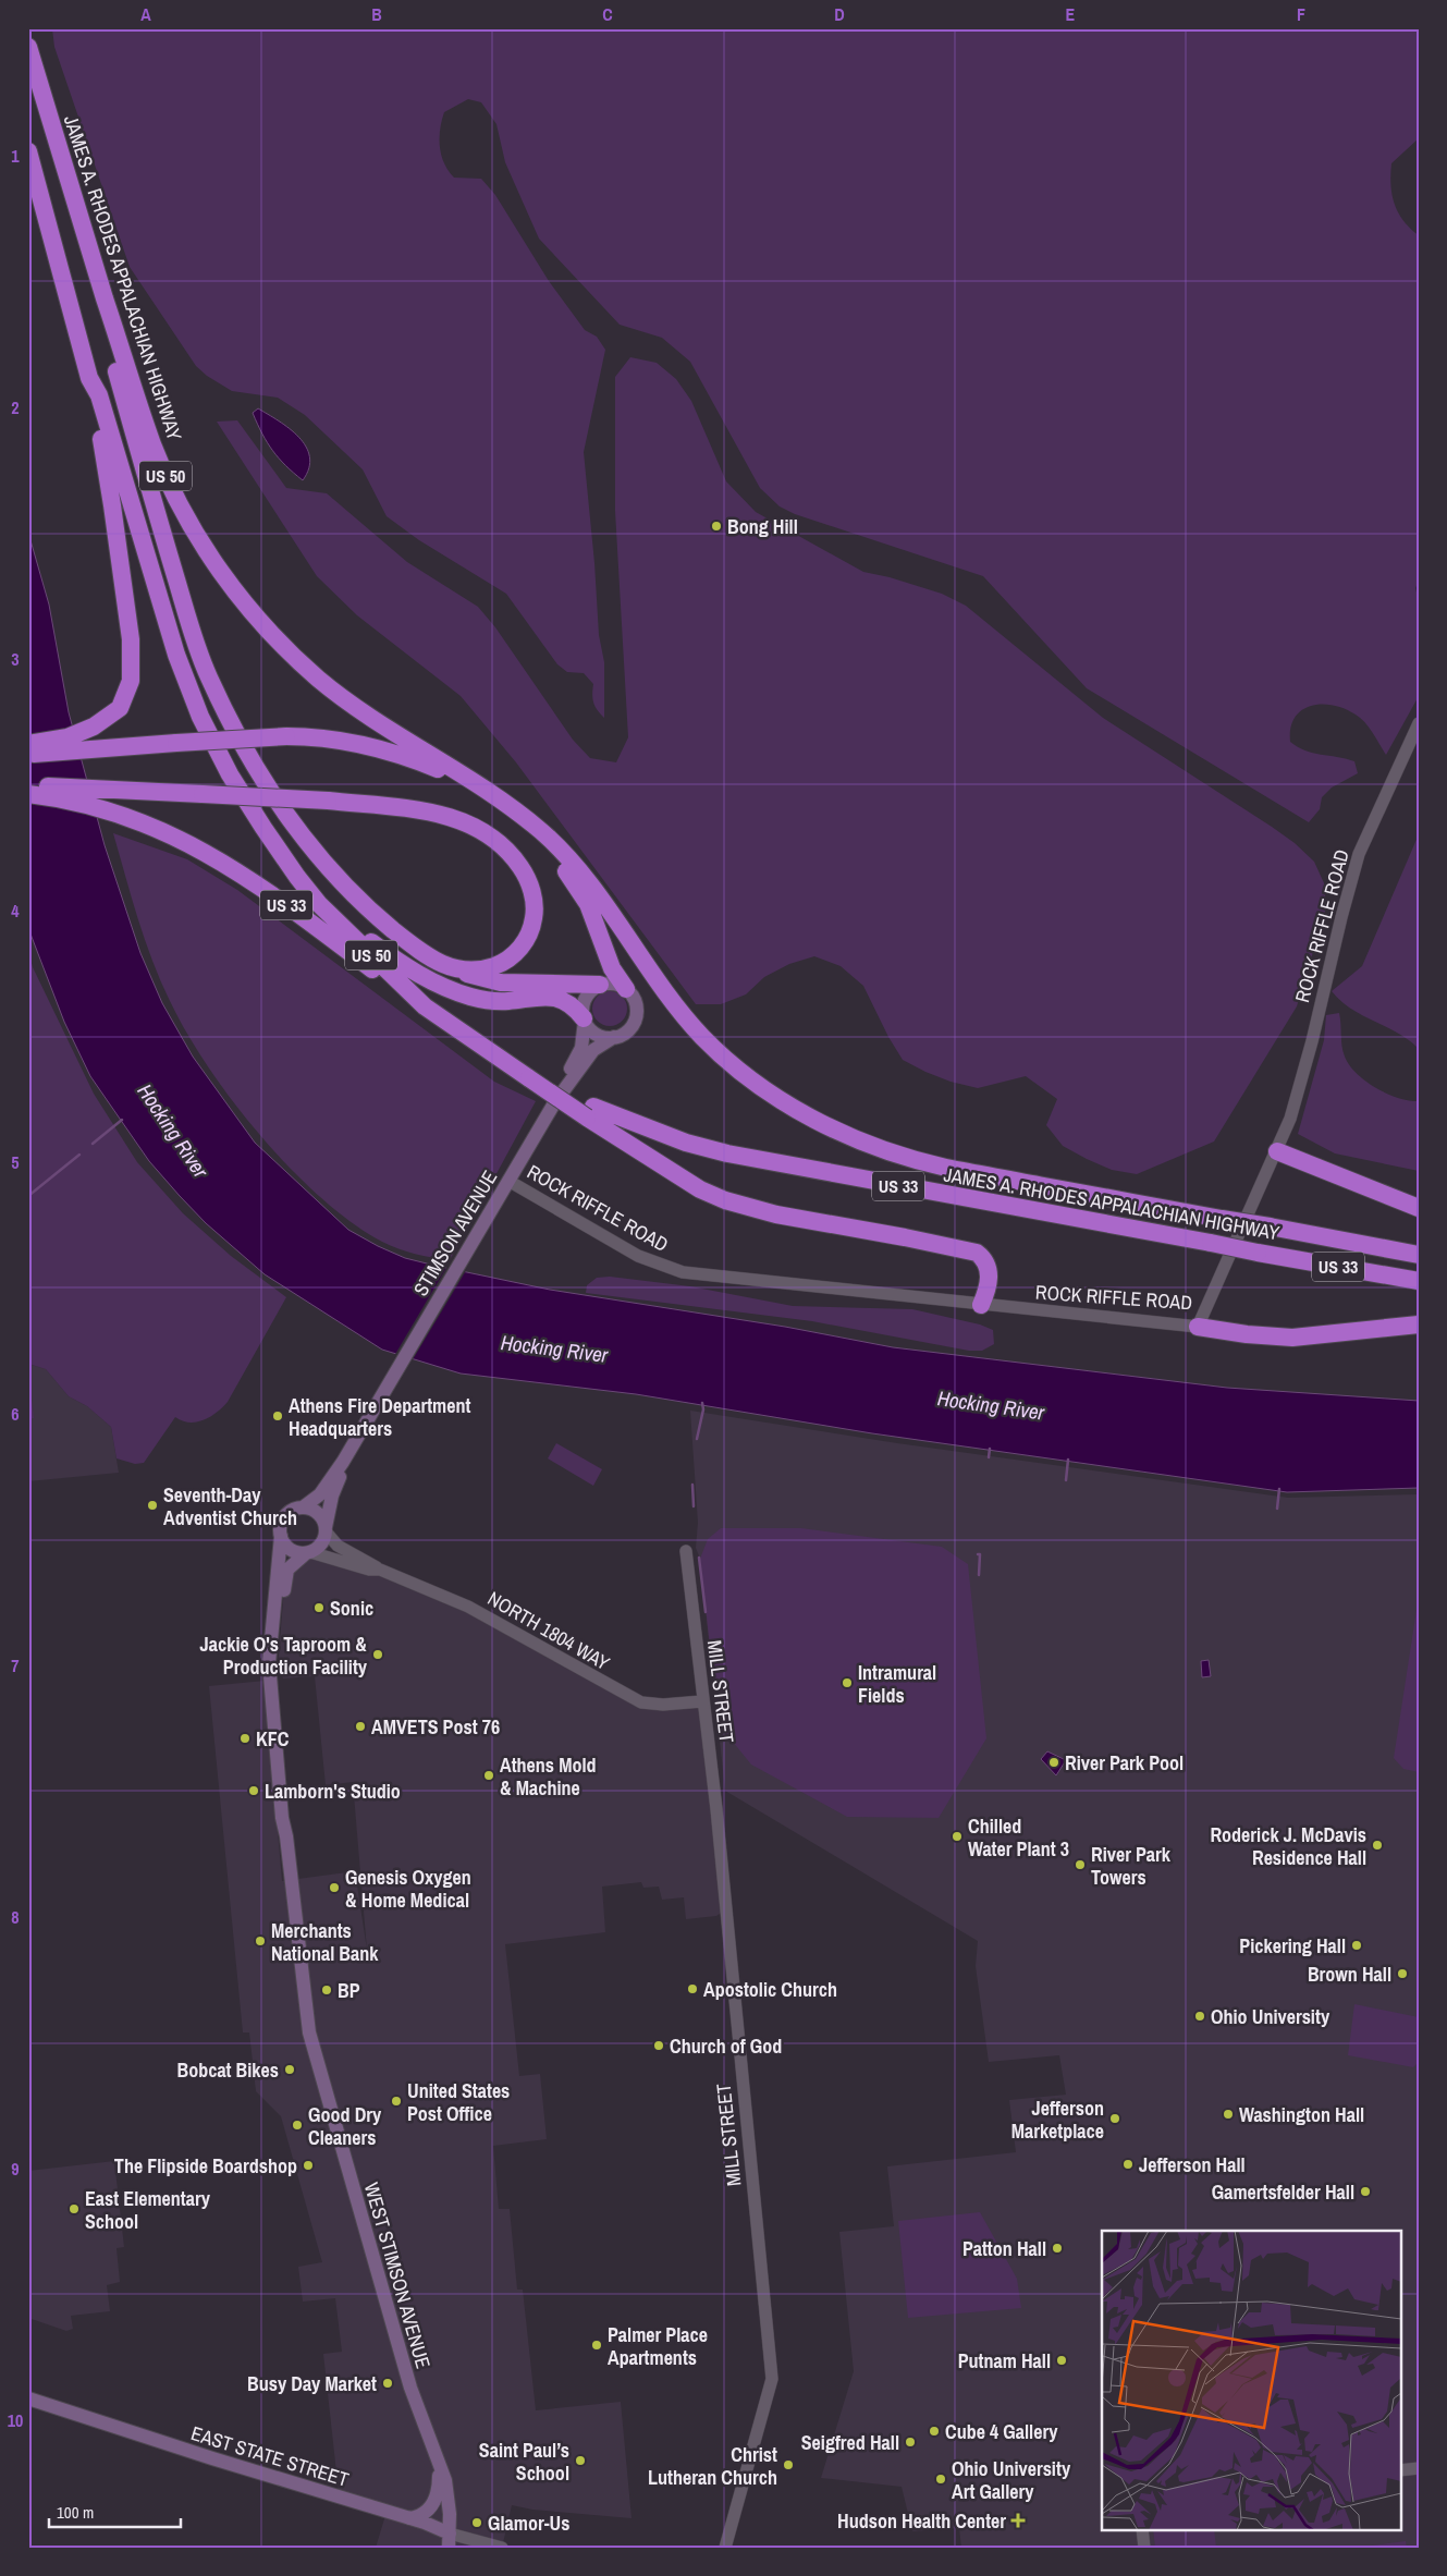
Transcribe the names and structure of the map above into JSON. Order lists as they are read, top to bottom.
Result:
{
  "streets": {
    "highway": ["JAMES A. RHODES APPALACHIAN HIGHWAY", "US 50", "US 33"],
    "main road": ["STIMSON AVENUE", "WEST STIMSON AVENUE", "EAST STATE STREET"],
    "street": ["ROCK RIFFLE ROAD", "NORTH 1804 WAY", "MILL STREET"]
  },
  "crossings": [
    ["JAMES A. RHODES APPALACHIAN HIGHWAY", "US 33"],
    ["ROCK RIFFLE ROAD", "STIMSON AVENUE"],
    ["STIMSON AVENUE", "NORTH 1804 WAY"],
    ["NORTH 1804 WAY", "MILL STREET"],
    ["WEST STIMSON AVENUE", "EAST STATE STREET"]
  ],
  "water": ["Hocking River"],
  "places": {
    "other": [
      "Bong Hill",
      "Athens Fire Department Headquarters",
      "Seventh-Day Adventist Church",
      "Sonic",
      "Jackie O's Taproom & Production Facility",
      "Intramural Fields",
      "AMVETS Post 76",
      "KFC",
      "River Park Pool",
      "Athens Mold & Machine",
      "Lamborn's Studio",
      "Chilled Water Plant 3",
      "Roderick J. McDavis Residence Hall",
      "River Park Towers",
      "Genesis Oxygen & Home Medical",
      "Merchants National Bank",
      "Pickering Hall",
      "Brown Hall",
      "Apostolic Church",
      "BP",
      "Ohio University",
      "Church of God",
      "Bobcat Bikes",
      "United States Post Office",
      "Washington Hall",
      "Jefferson Marketplace",
      "Good Dry Cleaners",
      "Jefferson Hall",
      "The Flipside Boardshop",
      "Gamertsfelder Hall",
      "East Elementary School",
      "Patton Hall",
      "Palmer Place Apartments",
      "Putnam Hall",
      "Busy Day Market",
      "Cube 4 Gallery",
      "Seigfred Hall",
      "Saint Paul’s School",
      "Christ Lutheran Church",
      "Ohio University Art Gallery",
      "Glamor-Us"
    ],
    "health": ["Hudson Health Center"]
  },
  "scale_bar": "100 m",
  "grid": {
    "columns": [
      "A",
      "B",
      "C",
      "D",
      "E",
      "F"
    ],
    "rows": [
      "1",
      "2",
      "3",
      "4",
      "5",
      "6",
      "7",
      "8",
      "9",
      "10"
    ]
  }
}
